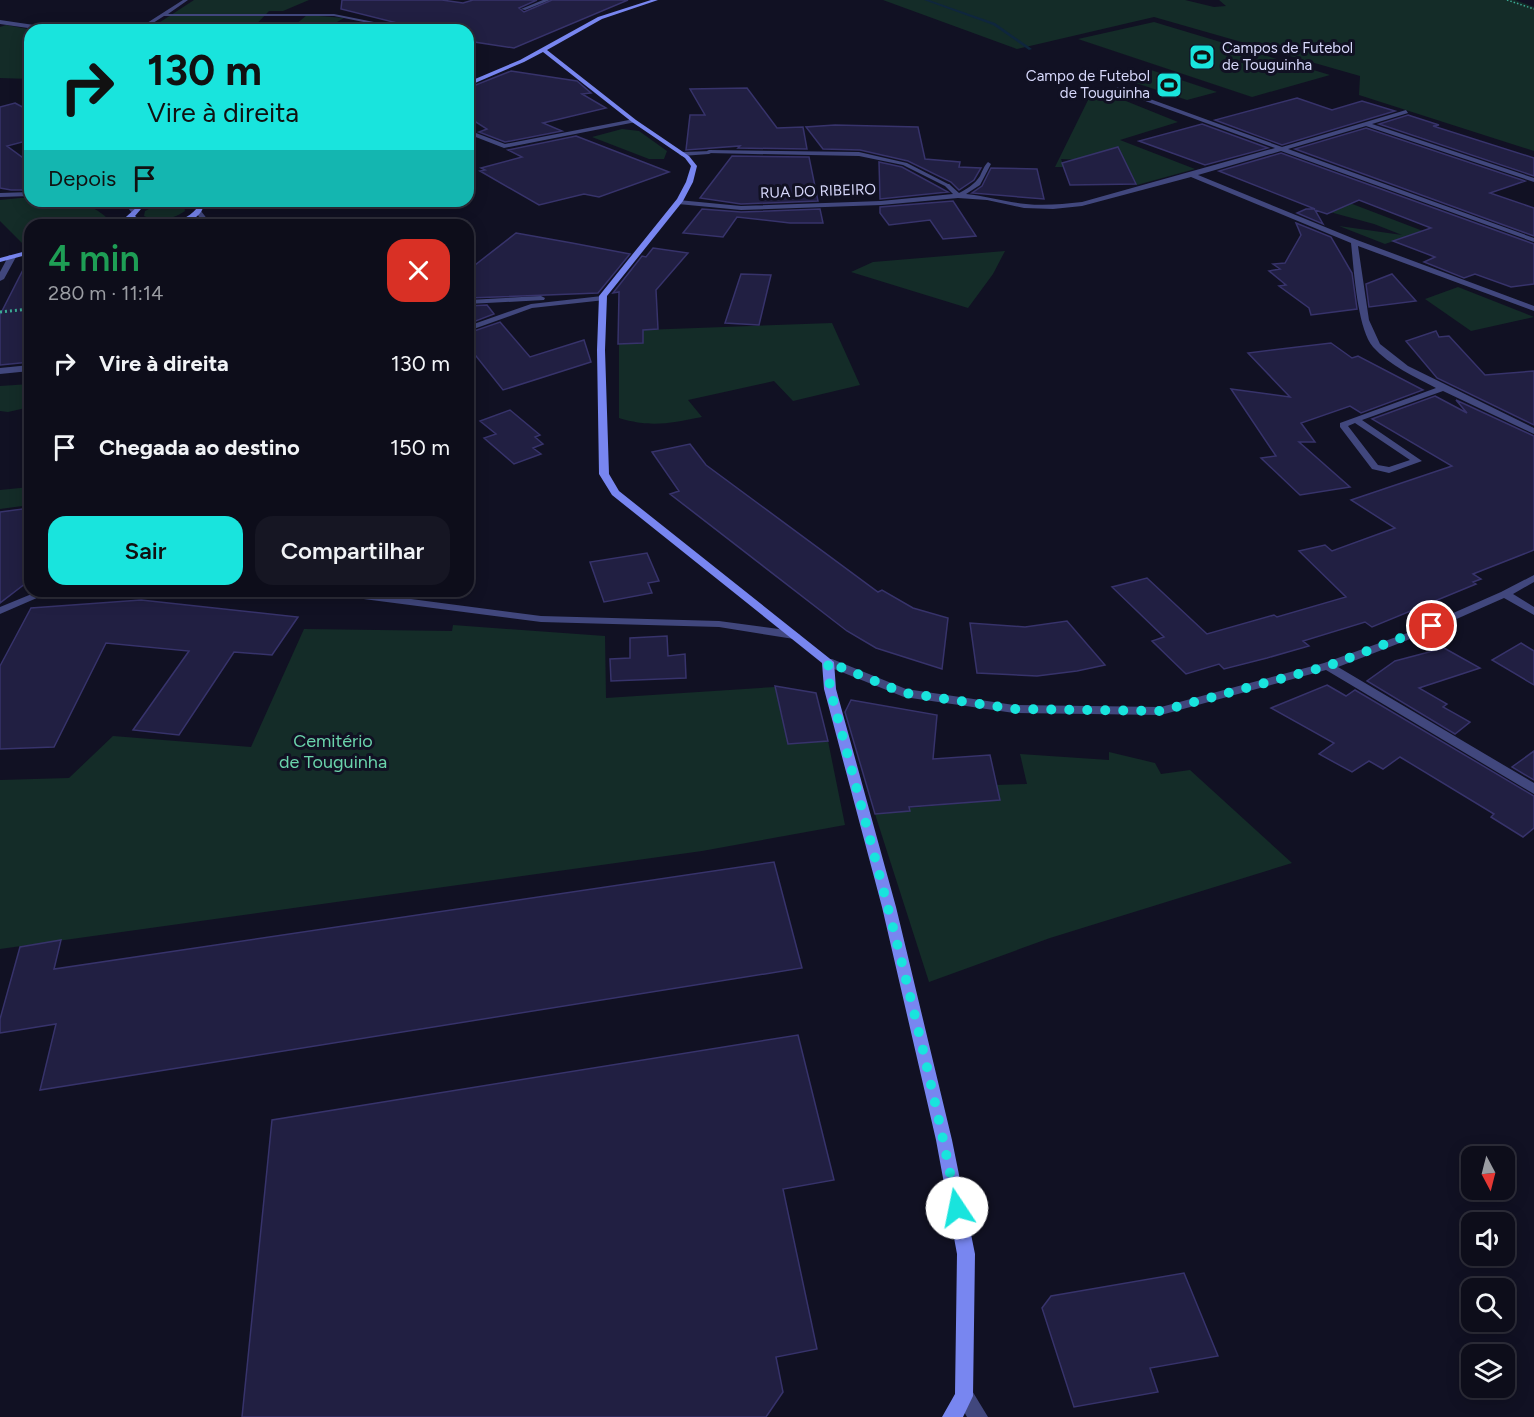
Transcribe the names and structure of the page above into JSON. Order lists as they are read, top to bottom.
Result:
{
  "streets": {
    "street": ["RUA DO RIBEIRO"]
  },
  "parks": ["Cemitério de Touguinha"],
  "places": {
    "sports": ["Campos de Futebol de Touguinha", "Campo de Futebol de Touguinha"]
  },
  "north": "bottom",
  "page": {
    "turn": ["130 m", "Vire à direita"],
    "then": "Depois",
    "heading": ["4 min", "280 m · 11:14"],
    "list": [
      {
        "name": "Vire à direita",
        "value": "130 m"
      },
      {
        "name": "Chegada ao destino",
        "value": "150 m"
      }
    ],
    "buttons": ["Sair", "Compartilhar"]
  }
}
